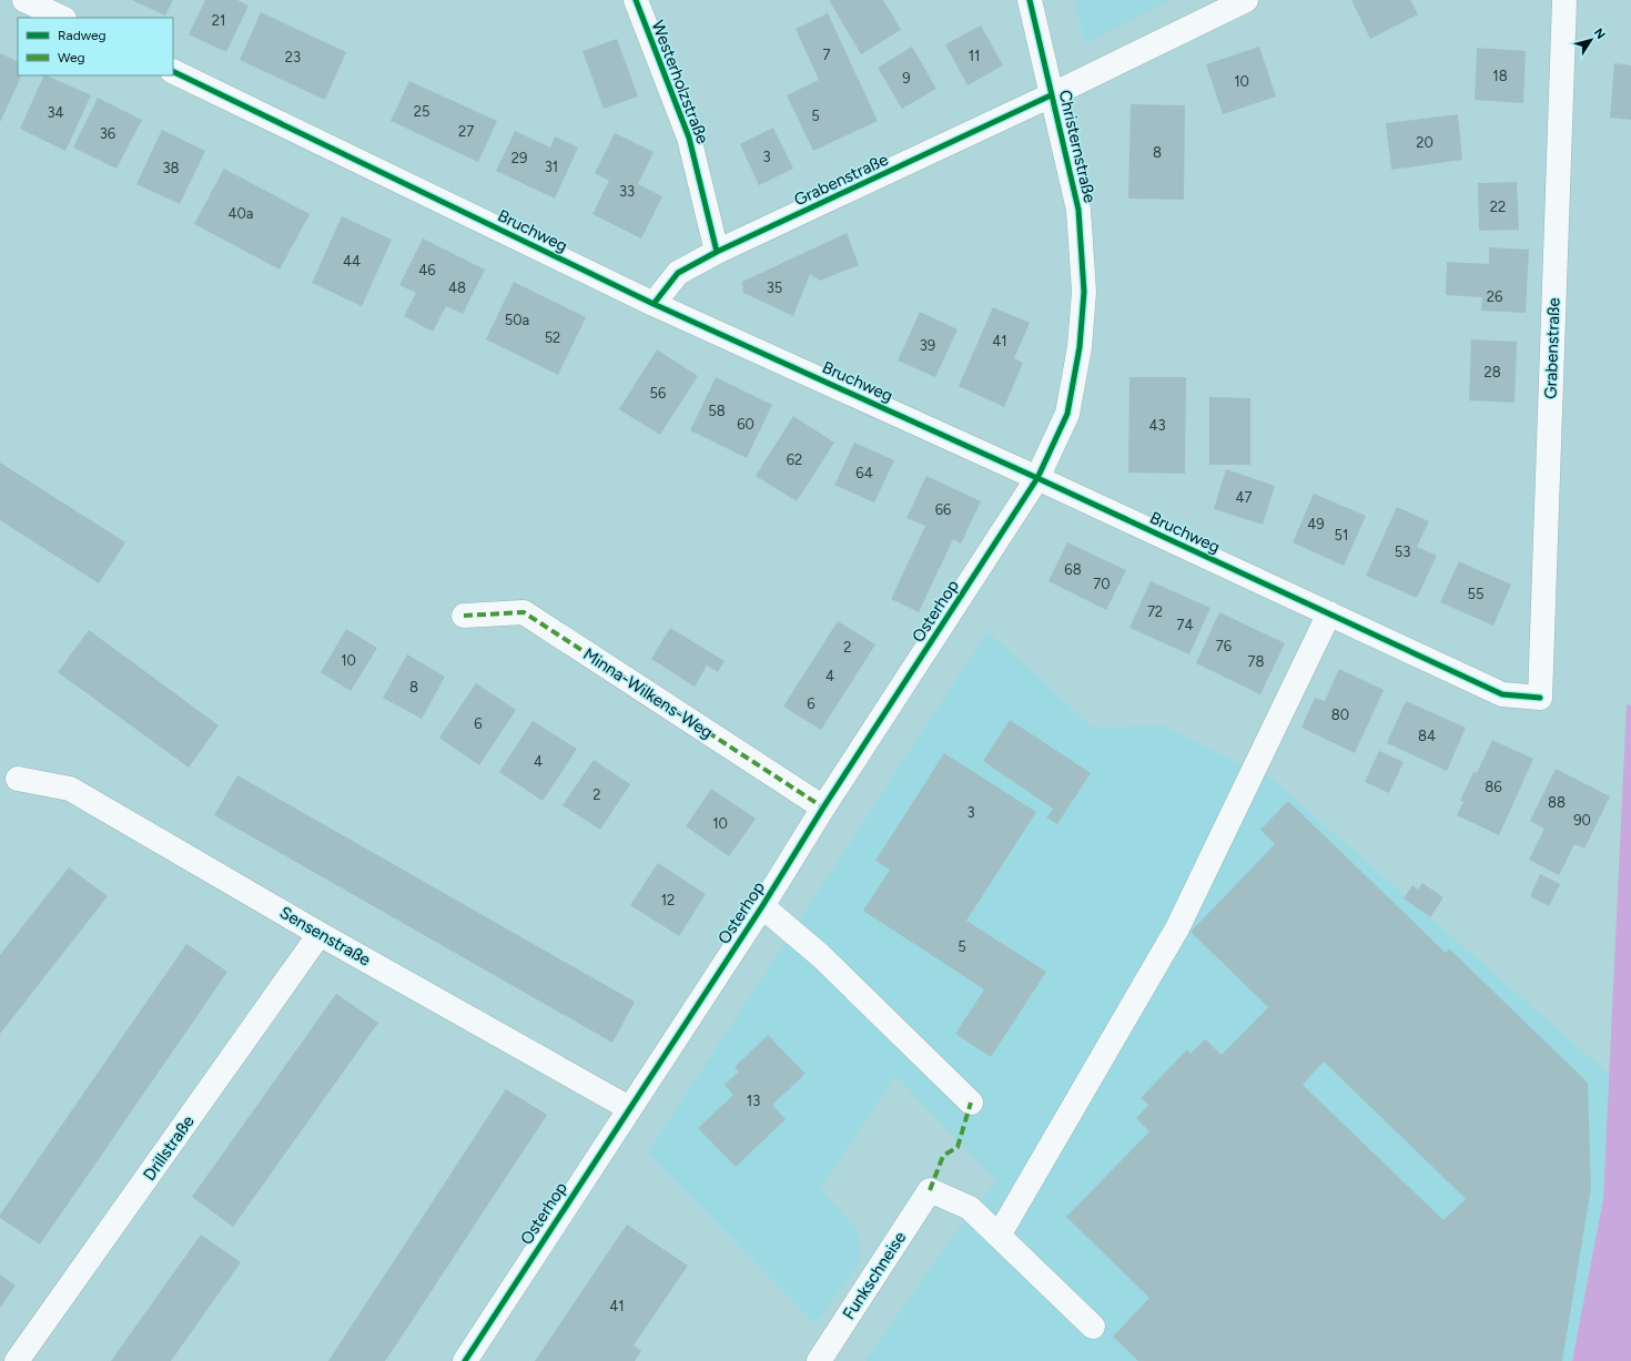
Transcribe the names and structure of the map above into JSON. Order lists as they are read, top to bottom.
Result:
{
  "streets": {
    "street": [
      "Westerholzstraße",
      "Christernstraße",
      "Grabenstraße",
      "Bruchweg",
      "Osterhop",
      "Minna-Wilkens-Weg",
      "Sensenstraße",
      "Drillstraße",
      "Funkschneise"
    ]
  },
  "crossings": [
    ["Westerholzstraße", "Grabenstraße"],
    ["Christernstraße", "Grabenstraße"],
    ["Christernstraße", "Bruchweg"],
    ["Christernstraße", "Osterhop"],
    ["Grabenstraße", "Bruchweg"],
    ["Bruchweg", "Osterhop"],
    ["Osterhop", "Minna-Wilkens-Weg"],
    ["Osterhop", "Sensenstraße"],
    ["Sensenstraße", "Drillstraße"]
  ],
  "house_numbers": [
    "21",
    "7",
    "11",
    "23",
    "18",
    "9",
    "10",
    "25",
    "34",
    "5",
    "27",
    "36",
    "20",
    "8",
    "3",
    "29",
    "31",
    "38",
    "33",
    "22",
    "40a",
    "44",
    "46",
    "48",
    "35",
    "26",
    "50a",
    "52",
    "41",
    "39",
    "28",
    "56",
    "58",
    "60",
    "43",
    "62",
    "64",
    "47",
    "66",
    "49",
    "51",
    "53",
    "68",
    "70",
    "55",
    "72",
    "74",
    "76",
    "2",
    "10",
    "78",
    "4",
    "8",
    "6",
    "80",
    "6",
    "84",
    "4",
    "86",
    "2",
    "88",
    "3",
    "90",
    "10",
    "12",
    "5",
    "13",
    "41"
  ],
  "legend": ["Radweg", "Weg"],
  "north": "top right"
}
